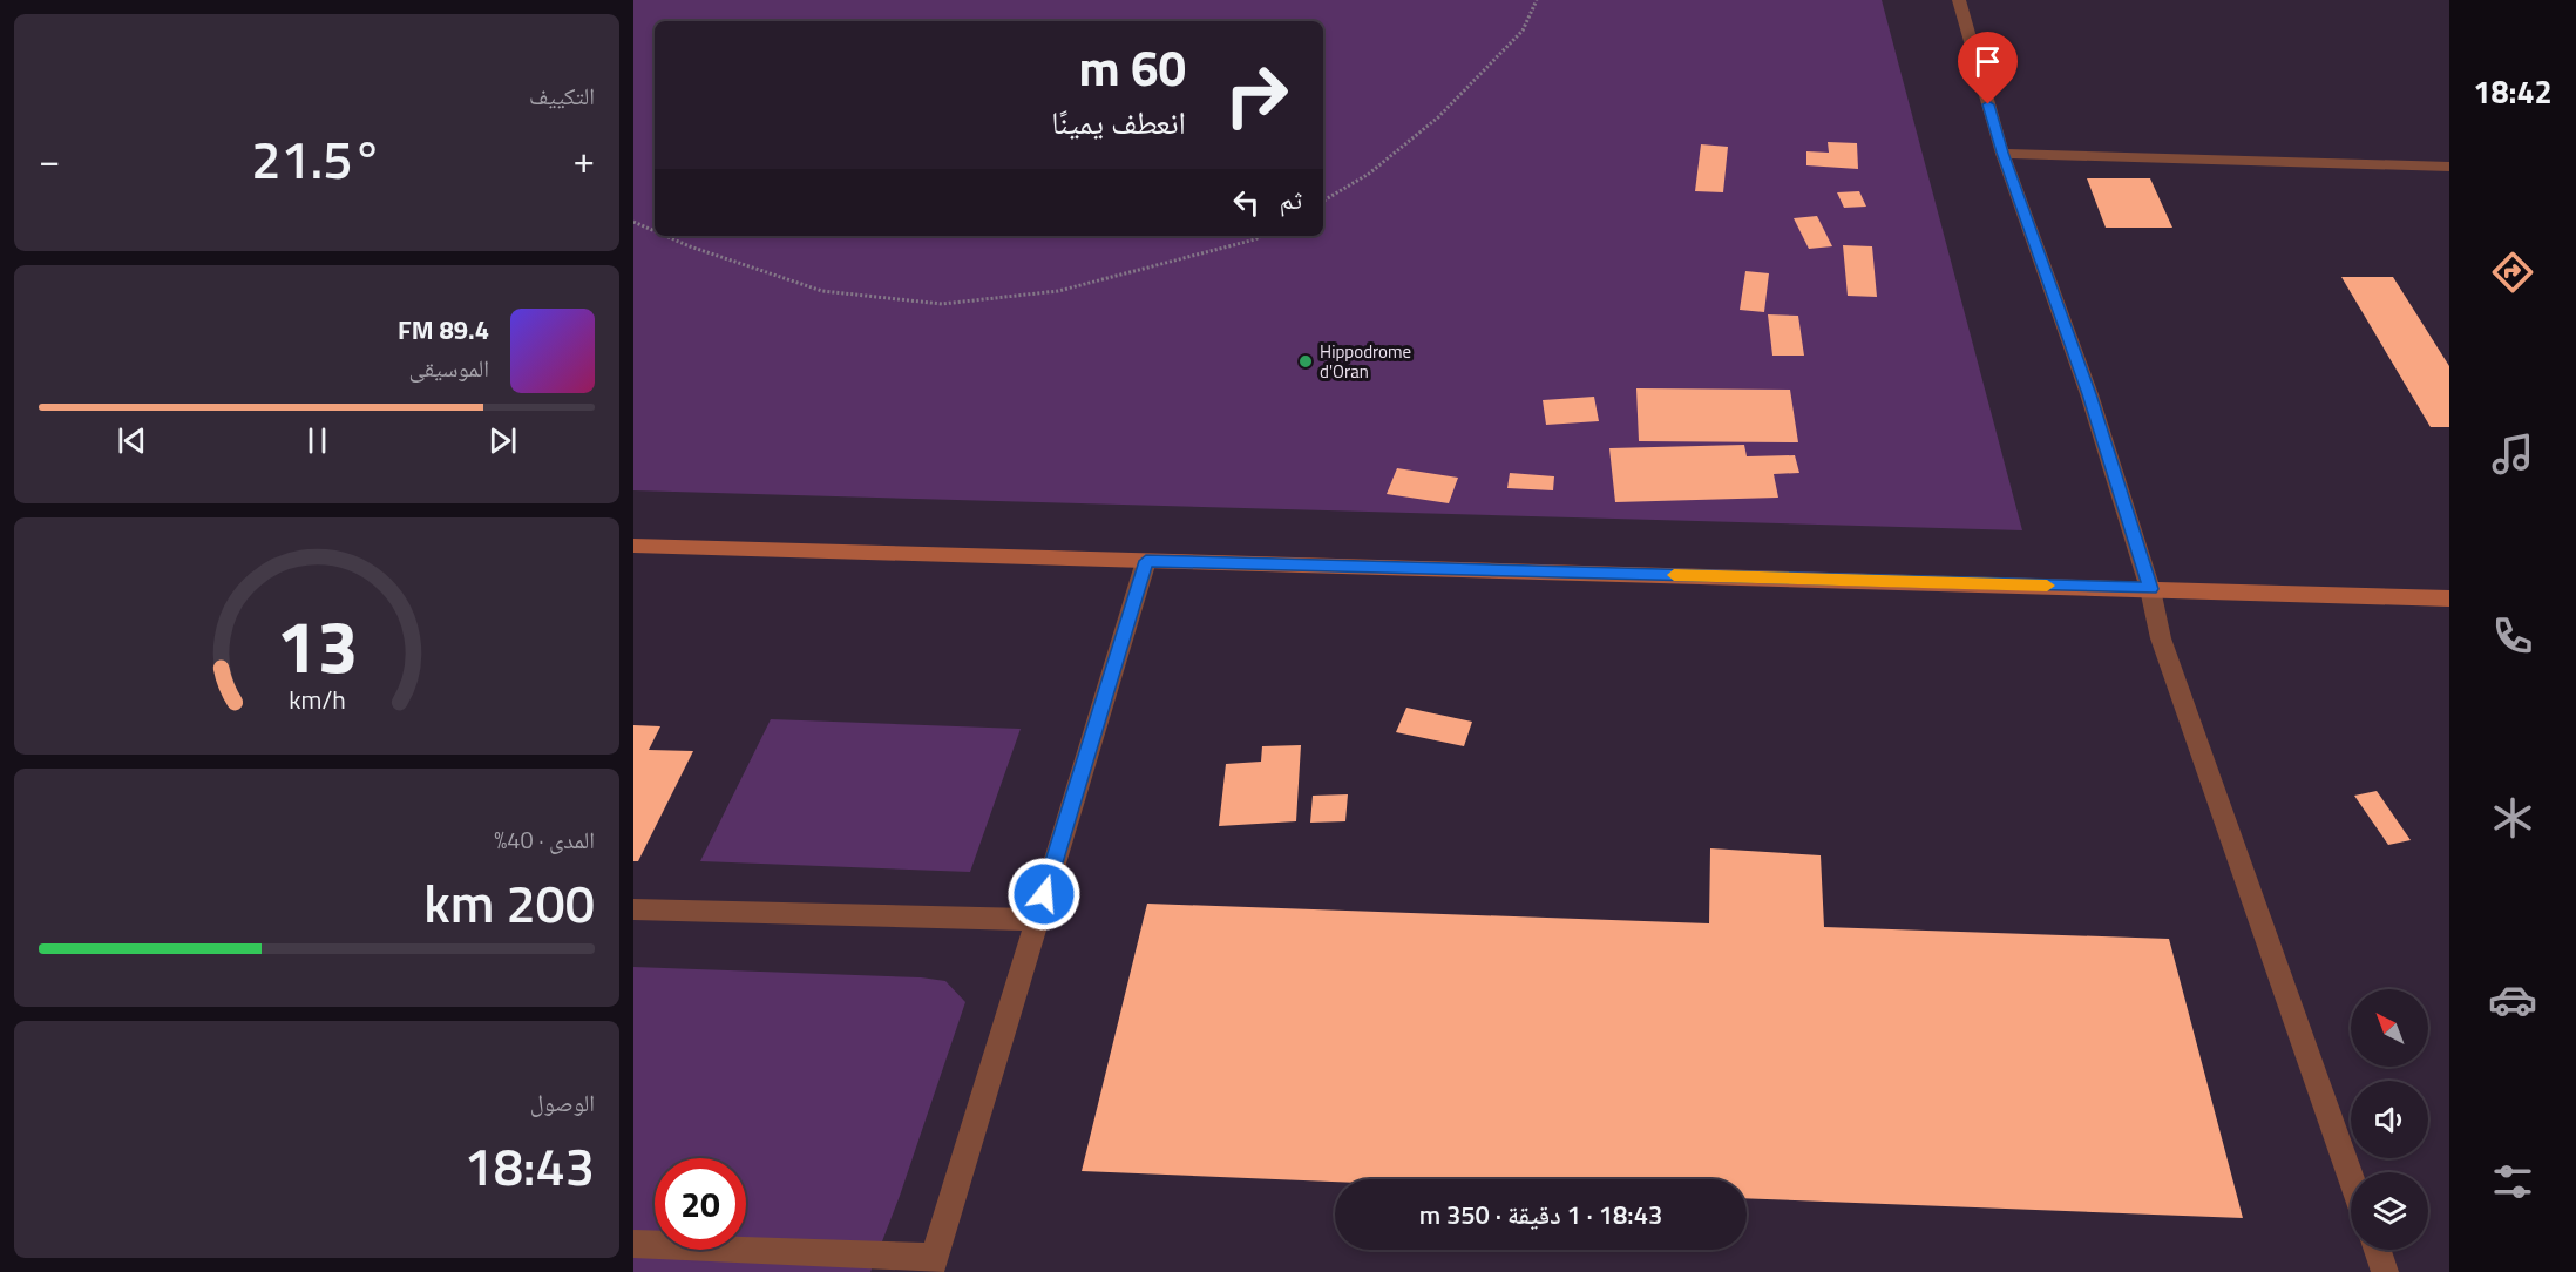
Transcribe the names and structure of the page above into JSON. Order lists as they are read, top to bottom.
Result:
{
  "places": ["Hippodrome d'Oran"],
  "north": "top left",
  "page": {
    "tabs": "18:42",
    "tile": [
      "التكييف",
      ["المدى · 40%", "200 km"],
      ["الوصول", "18:43"]
    ],
    "turn": ["60 m", "انعطف يمينًا"],
    "heat": ["−", "21.5°", "+"],
    "then": "ثم",
    "song": ["89.4 FM", "الموسيقى"],
    "limit": "20",
    "trip": "18:43 · 1 دقيقة · 350 m",
    "gauge": ["13", "km/h"]
  }
}
